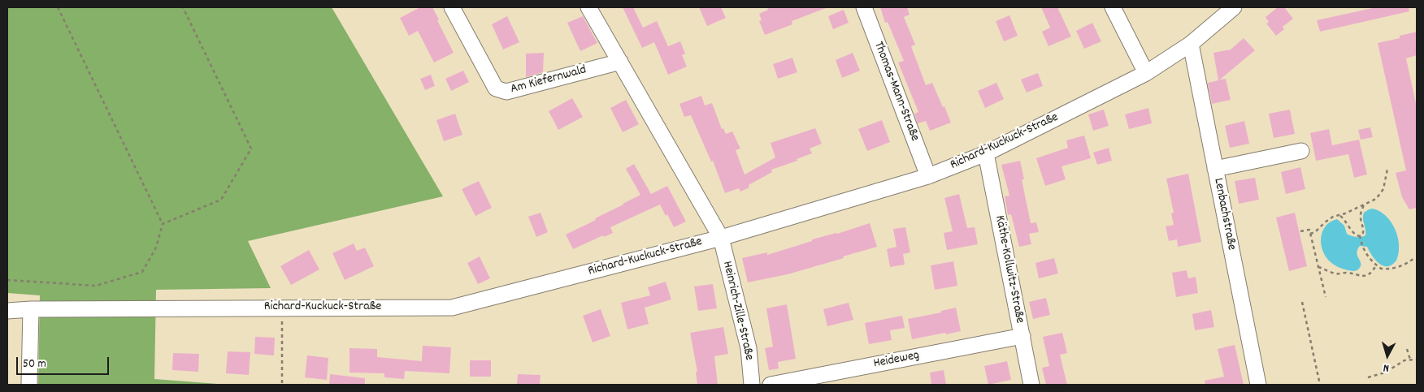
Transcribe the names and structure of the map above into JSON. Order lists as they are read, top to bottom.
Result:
{
  "streets": {
    "street": [
      "Am Kiefernwald",
      "Thomas-Mann-Straße",
      "Richard-Kuckuck-Straße",
      "Lenbachstraße",
      "Käthe-Kollwitz-Straße",
      "Heinrich-Zille-Straße",
      "Heideweg"
    ]
  },
  "crossings": [
    ["Thomas-Mann-Straße", "Richard-Kuckuck-Straße"],
    ["Richard-Kuckuck-Straße", "Lenbachstraße"],
    ["Richard-Kuckuck-Straße", "Käthe-Kollwitz-Straße"],
    ["Richard-Kuckuck-Straße", "Heinrich-Zille-Straße"],
    ["Käthe-Kollwitz-Straße", "Heideweg"]
  ],
  "scale_bar": "50 m",
  "north": "bottom"
}
